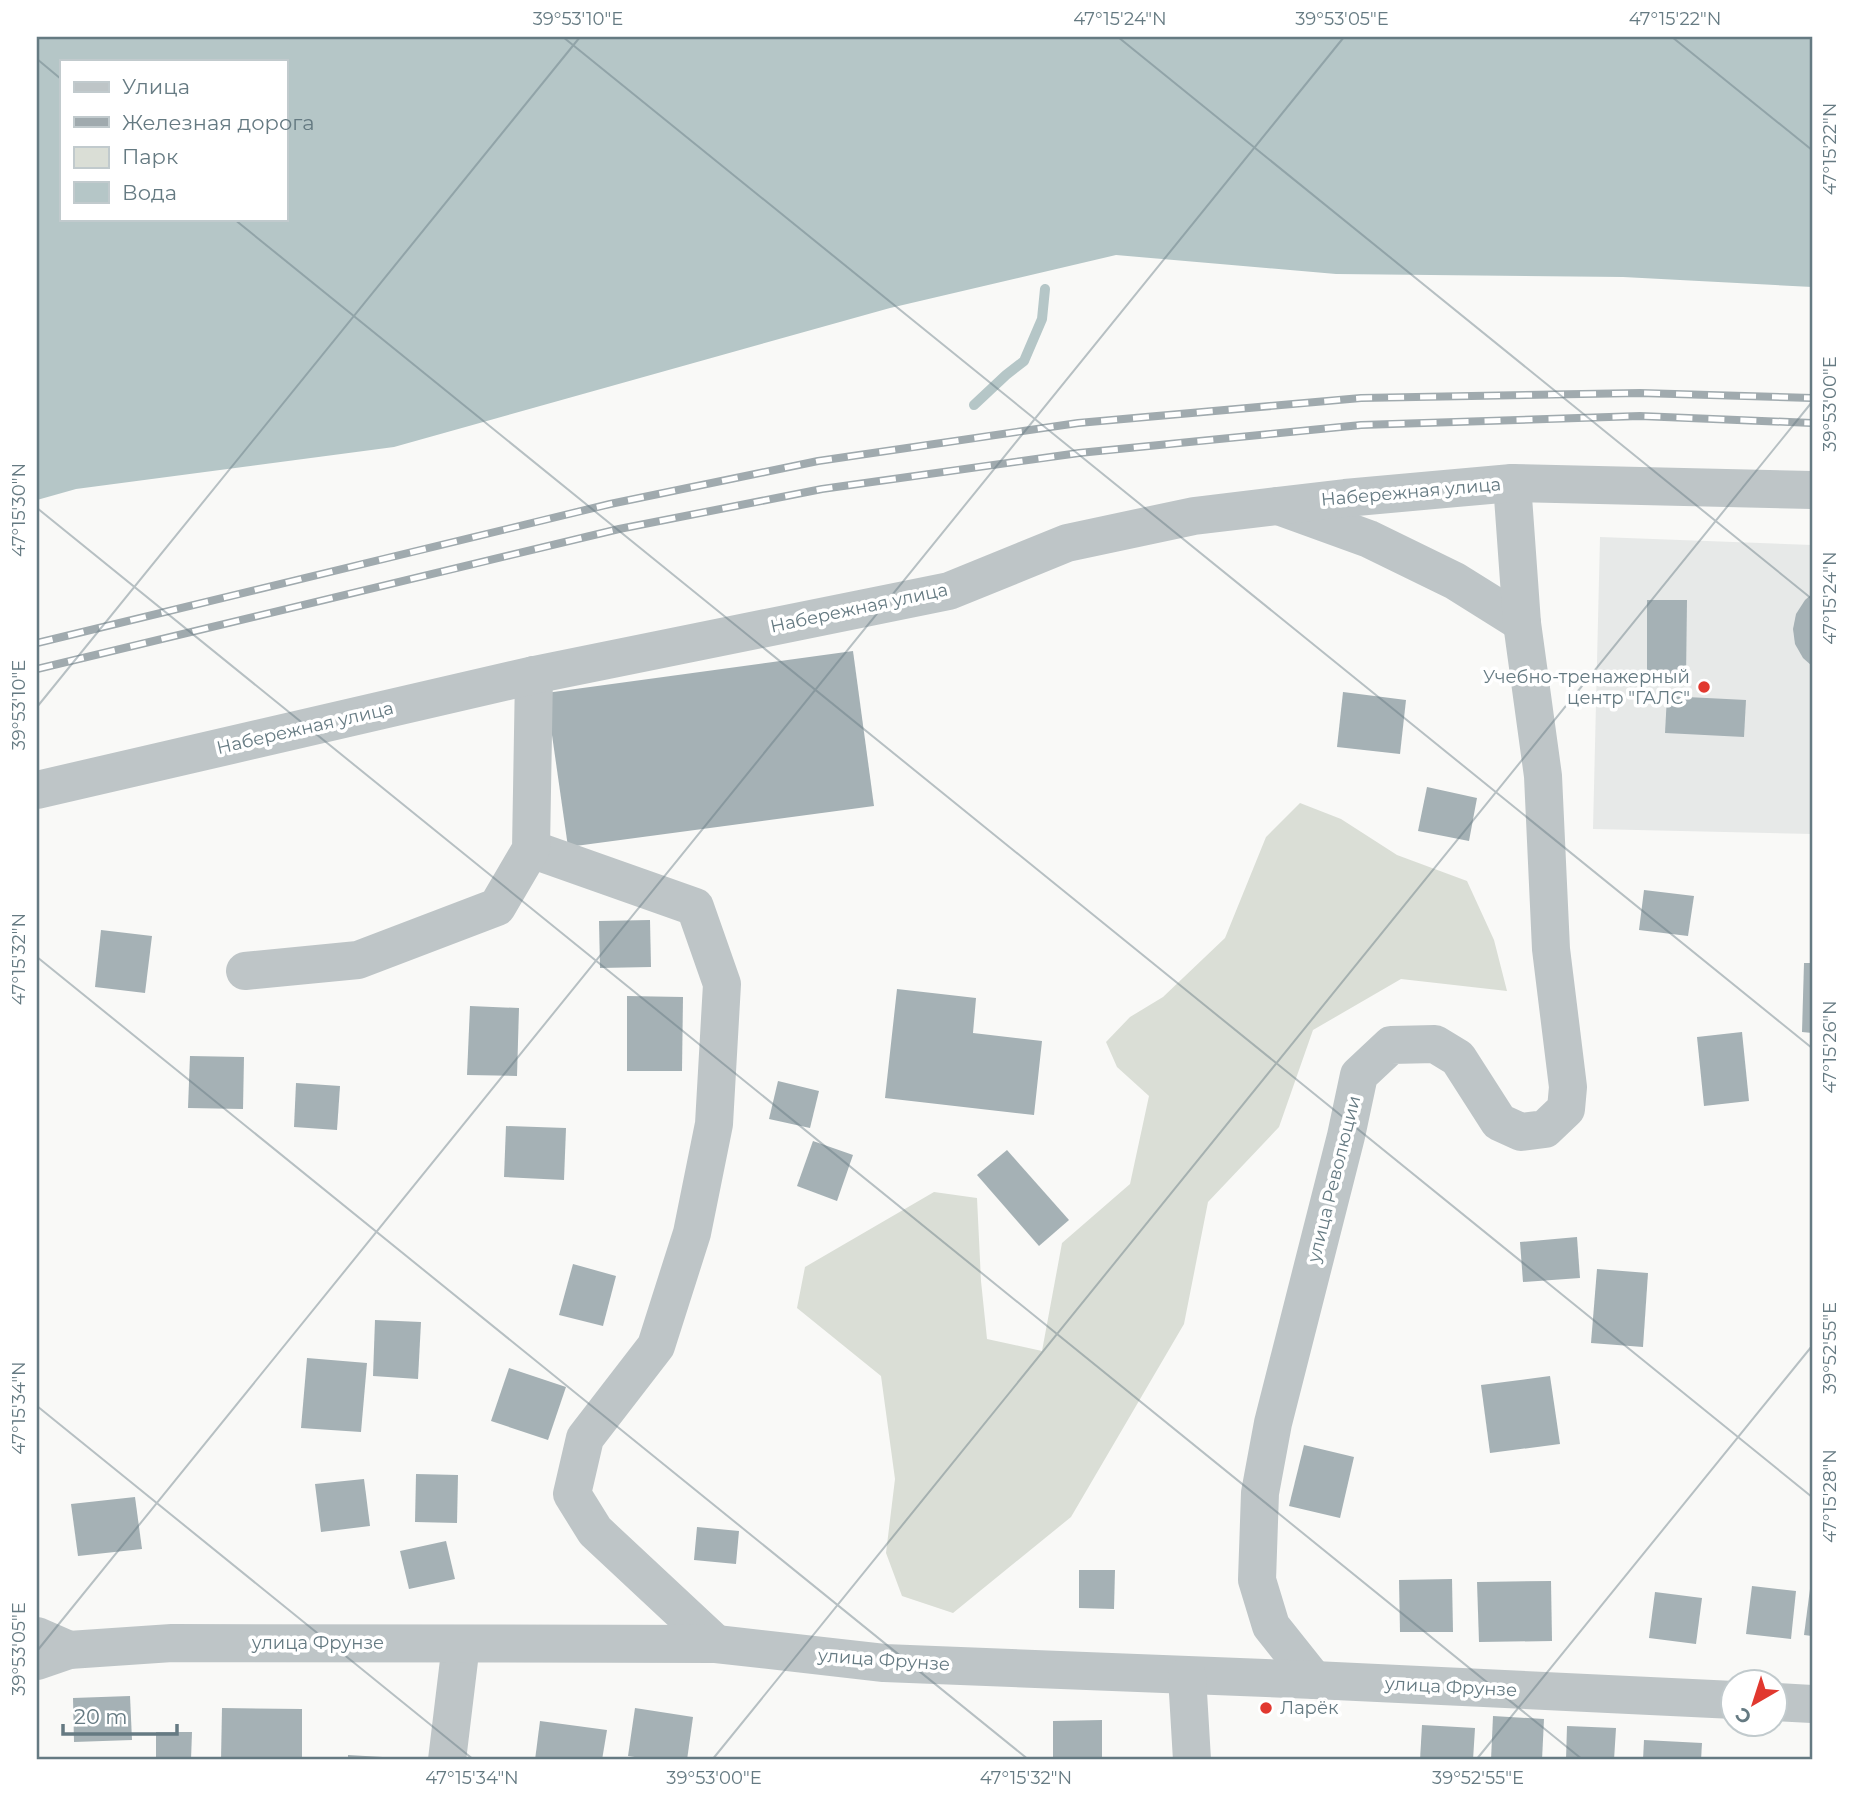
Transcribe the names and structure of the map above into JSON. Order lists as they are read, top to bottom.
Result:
{
  "streets": {
    "street": ["Набережная улица", "улица Революции", "улица Фрунзе"]
  },
  "crossings": [
    ["Набережная улица", "улица Революции"],
    ["улица Революции", "улица Фрунзе"]
  ],
  "places": ["Учебно-тренажерный центр \"ГАЛС\"", "Ларёк"],
  "legend": [
    "Улица",
    "Железная дорога",
    "Парк",
    "Вода"
  ],
  "scale_bar": "20 m",
  "north": "bottom left",
  "coordinates": [
    "39°53'10\"E",
    "47°15'24\"N",
    "39°53'05\"E",
    "47°15'22\"N",
    "39°53'00\"E",
    "47°15'30\"N",
    "47°15'32\"N",
    "47°15'26\"N",
    "39°52'55\"E",
    "47°15'34\"N",
    "47°15'28\"N"
  ]
}
